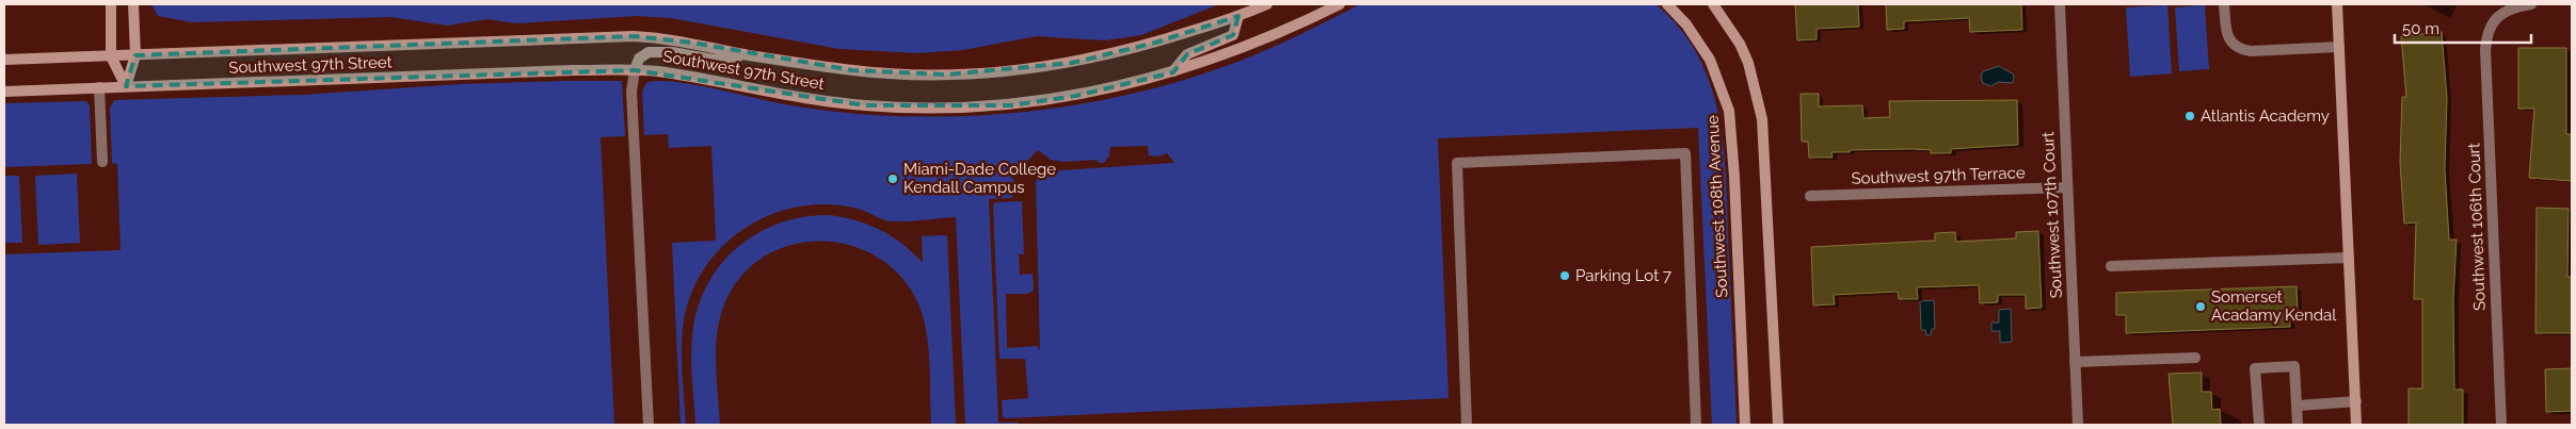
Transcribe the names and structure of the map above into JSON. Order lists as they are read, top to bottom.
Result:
{
  "streets": {
    "street": [
      "Southwest 97th Street",
      "Southwest 97th Terrace",
      "Southwest 108th Avenue",
      "Southwest 107th Court",
      "Southwest 106th Court"
    ]
  },
  "crossings": [
    ["Southwest 97th Terrace", "Southwest 107th Court"]
  ],
  "places": [
    "Atlantis Academy",
    "Miami-Dade College Kendall Campus",
    "Parking Lot 7",
    "Somerset Acadamy Kendal"
  ],
  "scale_bar": "50 m"
}
